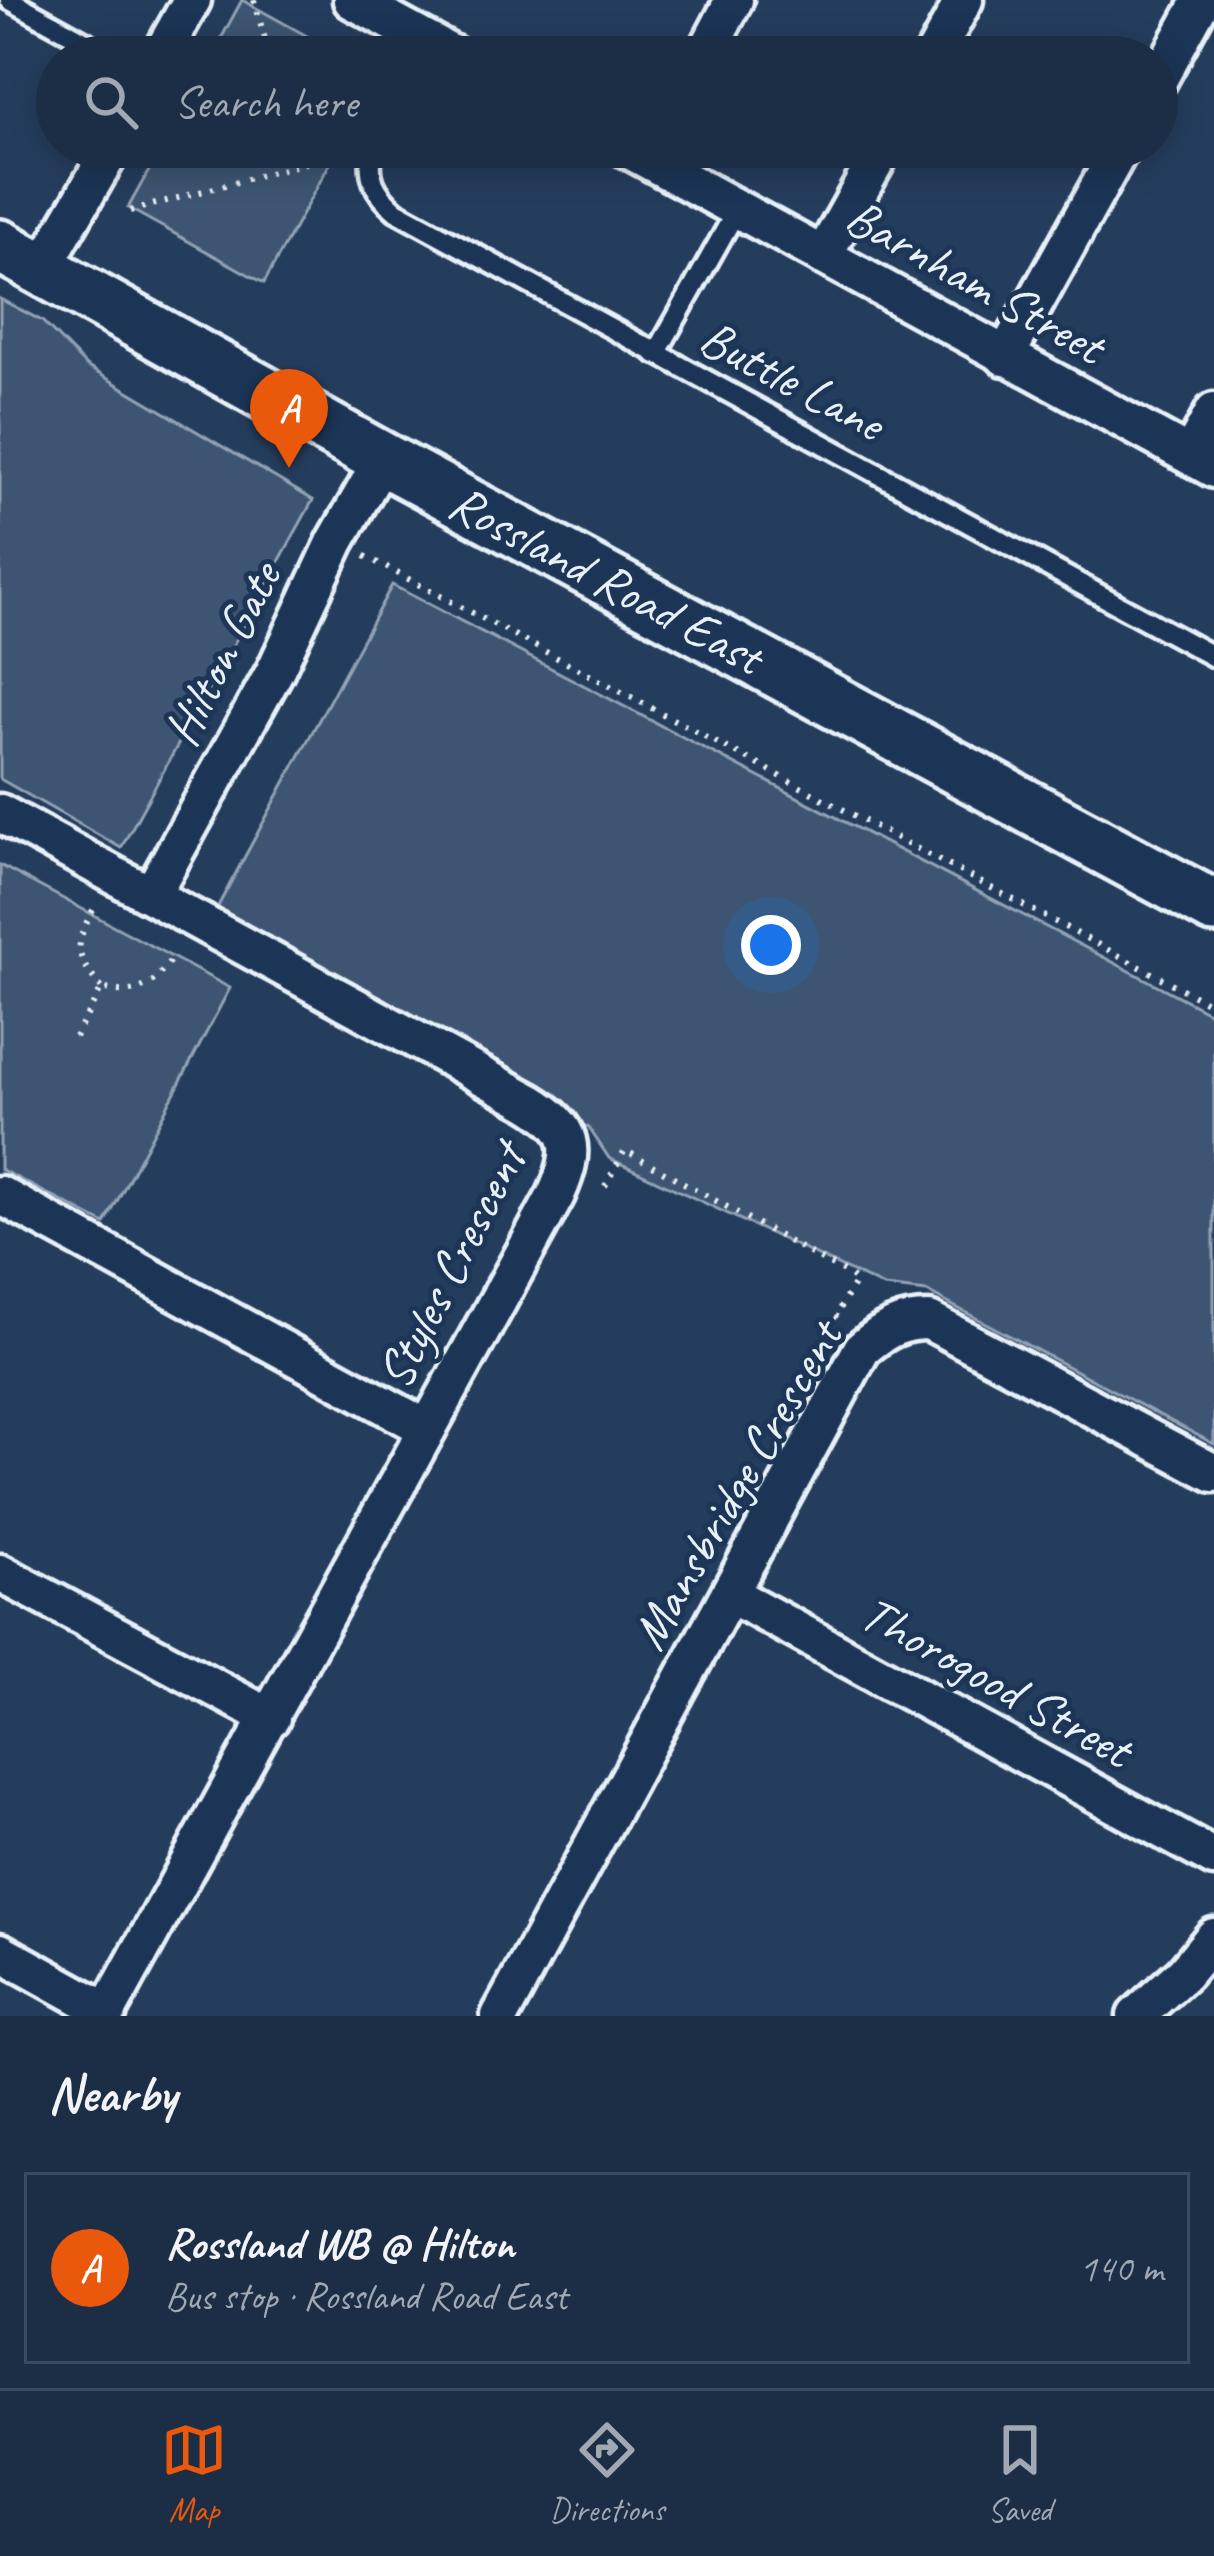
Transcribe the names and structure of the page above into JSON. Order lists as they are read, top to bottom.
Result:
{
  "streets": {
    "main road": ["Rossland Road East"],
    "street": [
      "Barnham Street",
      "Hilton Gate",
      "Styles Crescent",
      "Mansbridge Crescent",
      "Thorogood Street"
    ],
    "lane": ["Buttle Lane"]
  },
  "crossings": [
    ["Rossland Road East", "Hilton Gate"],
    ["Hilton Gate", "Styles Crescent"],
    ["Mansbridge Crescent", "Thorogood Street"]
  ],
  "page": {
    "search": "Search here",
    "pins": "A",
    "heading": "Nearby",
    "list": [
      {
        "mark": "A",
        "name": "Rossland WB @ Hilton",
        "note": "Bus stop · Rossland Road East",
        "value": "140 m"
      }
    ],
    "nav": ["Map", "Directions", "Saved"]
  }
}
